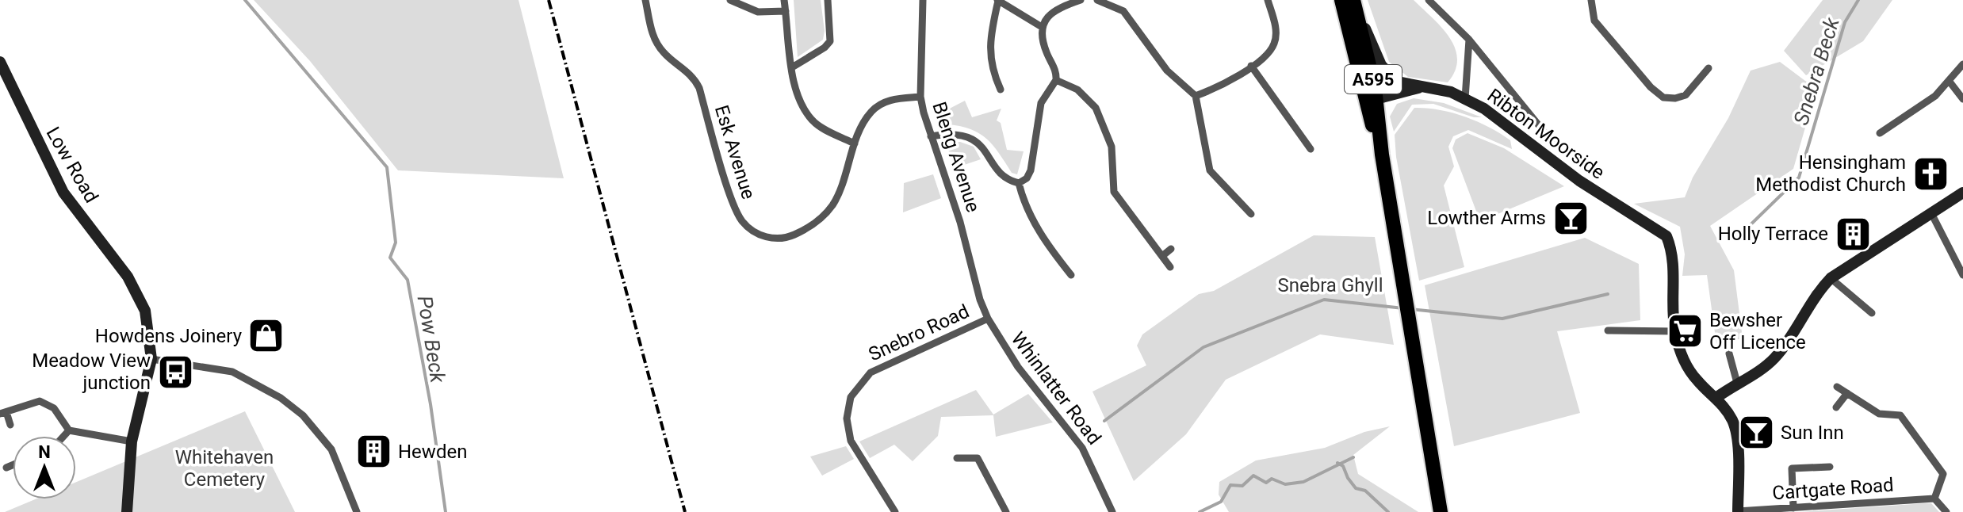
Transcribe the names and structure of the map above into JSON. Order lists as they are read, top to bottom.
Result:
{
  "streets": {
    "highway": ["A595"],
    "main road": ["Ribton Moorside", "Low Road"],
    "street": [
      "Esk Avenue",
      "Bleng Avenue",
      "Snebro Road",
      "Whinlatter Road",
      "Cartgate Road"
    ]
  },
  "crossings": [
    ["Ribton Moorside", "Cartgate Road"],
    ["Esk Avenue", "Bleng Avenue"],
    ["Bleng Avenue", "Snebro Road"],
    ["Bleng Avenue", "Whinlatter Road"],
    ["Snebro Road", "Whinlatter Road"]
  ],
  "water": ["Snebra Beck", "Pow Beck"],
  "parks": ["Snebra Ghyll", "Whitehaven Cemetery"],
  "places": {
    "church": ["Hensingham Methodist Church"],
    "bar": ["Lowther Arms", "Sun Inn"],
    "building": ["Holly Terrace", "Hewden"],
    "supermarket": ["Bewsher Off Licence"],
    "shop": ["Howdens Joinery"],
    "bus stop": ["Meadow View junction"]
  },
  "north": "top"
}
